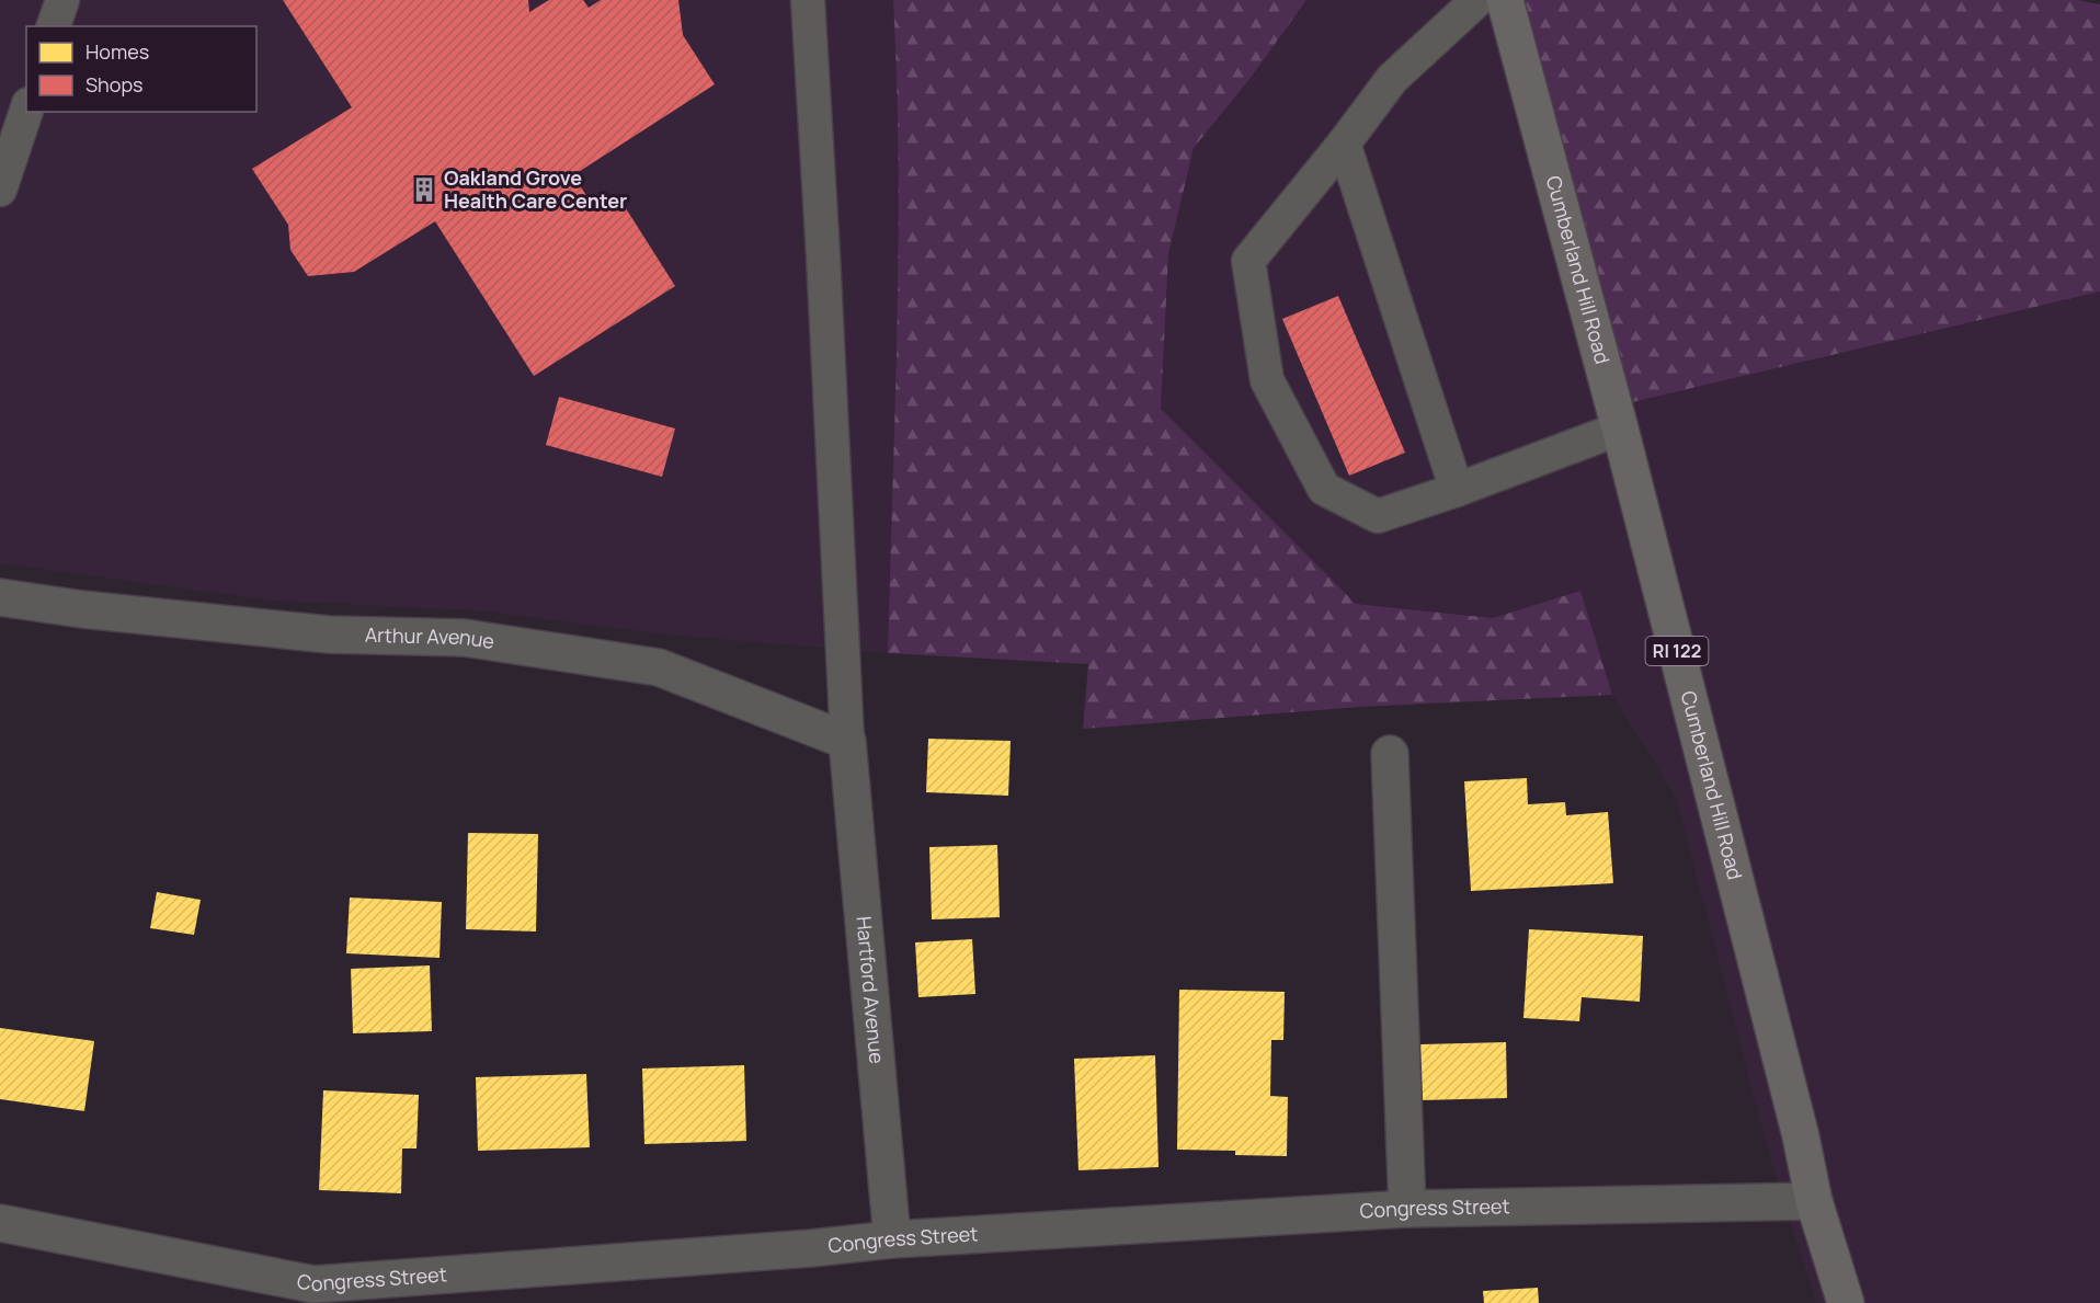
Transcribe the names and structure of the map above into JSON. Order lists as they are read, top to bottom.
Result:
{
  "streets": {
    "main road": ["Cumberland Hill Road", "RI 122"],
    "street": ["Arthur Avenue", "Hartford Avenue", "Congress Street"]
  },
  "crossings": [
    ["Cumberland Hill Road", "Congress Street"],
    ["Arthur Avenue", "Hartford Avenue"],
    ["Hartford Avenue", "Congress Street"]
  ],
  "places": {
    "building": ["Oakland Grove Health Care Center"]
  },
  "legend": ["Homes", "Shops"]
}
